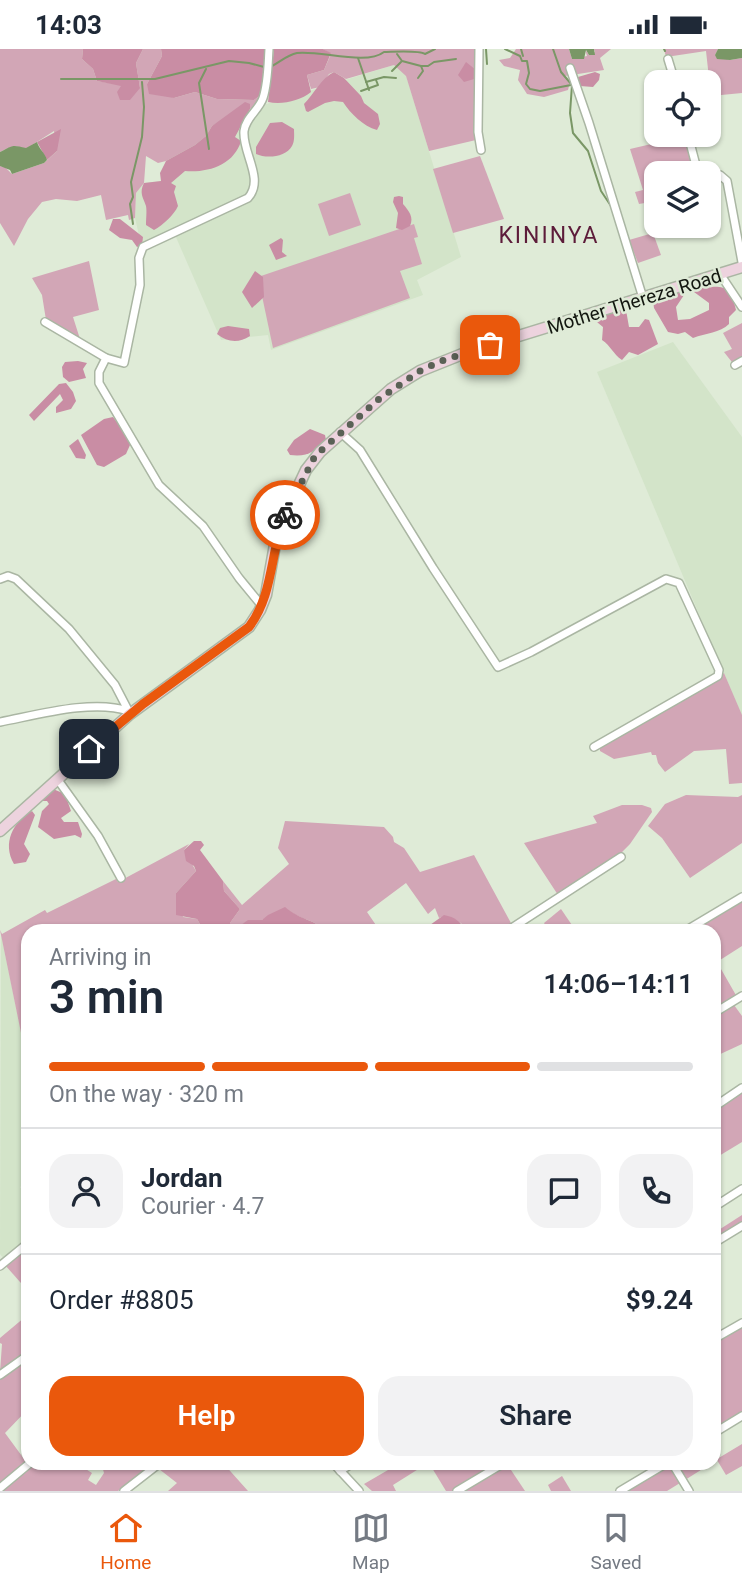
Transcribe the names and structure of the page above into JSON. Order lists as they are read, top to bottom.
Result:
{
  "streets": {
    "street": ["Mother Thereza Road"]
  },
  "districts": ["KININYA"],
  "page": {
    "status": "14:03",
    "heading": ["3 min", "Arriving in", "14:06–14:11"],
    "panel": [
      "Jordan",
      "Courier · 4.7",
      "Order #8805",
      "$9.24"
    ],
    "bar": "On the way · 320 m",
    "buttons": ["Help", "Share"],
    "tabs": ["Home", "Map", "Saved"]
  }
}
